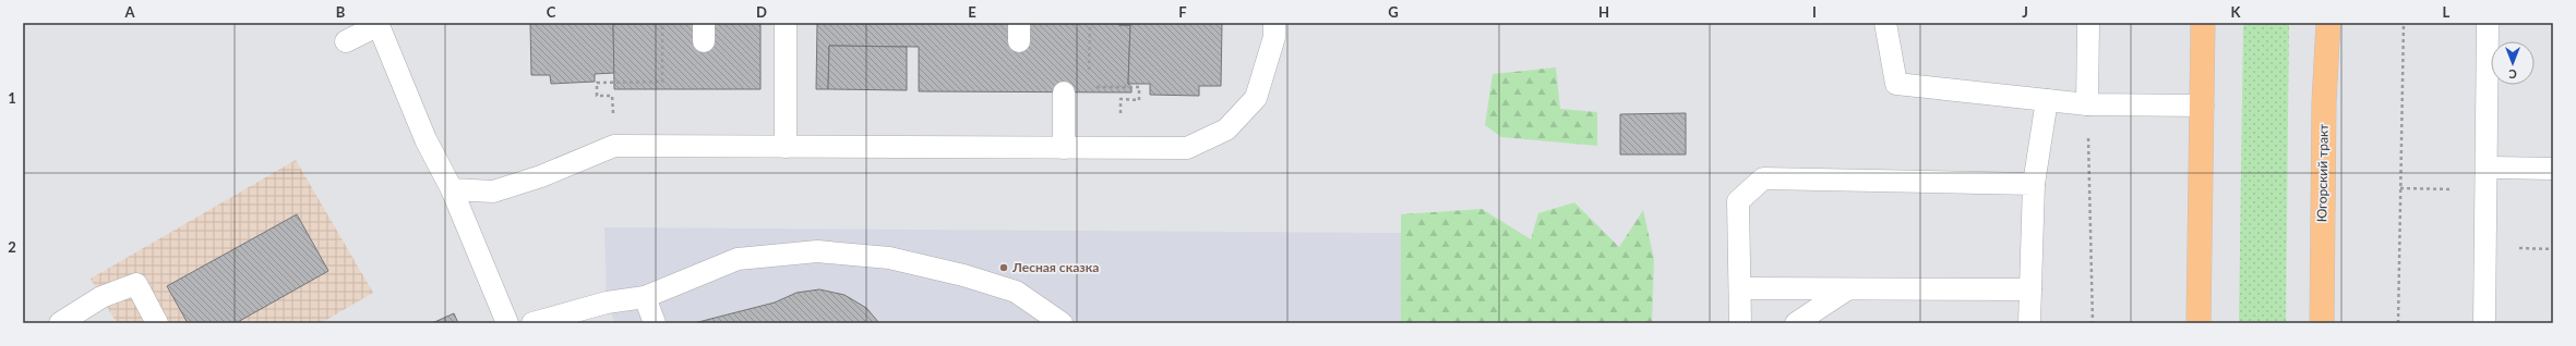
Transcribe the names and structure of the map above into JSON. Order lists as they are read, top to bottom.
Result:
{
  "streets": {
    "main road": ["Югорский тракт"]
  },
  "places": ["Лесная сказка"],
  "north": "bottom",
  "grid": {
    "columns": [
      "A",
      "B",
      "C",
      "D",
      "E",
      "F",
      "G",
      "H",
      "I",
      "J",
      "K",
      "L"
    ],
    "rows": ["1", "2"]
  }
}
